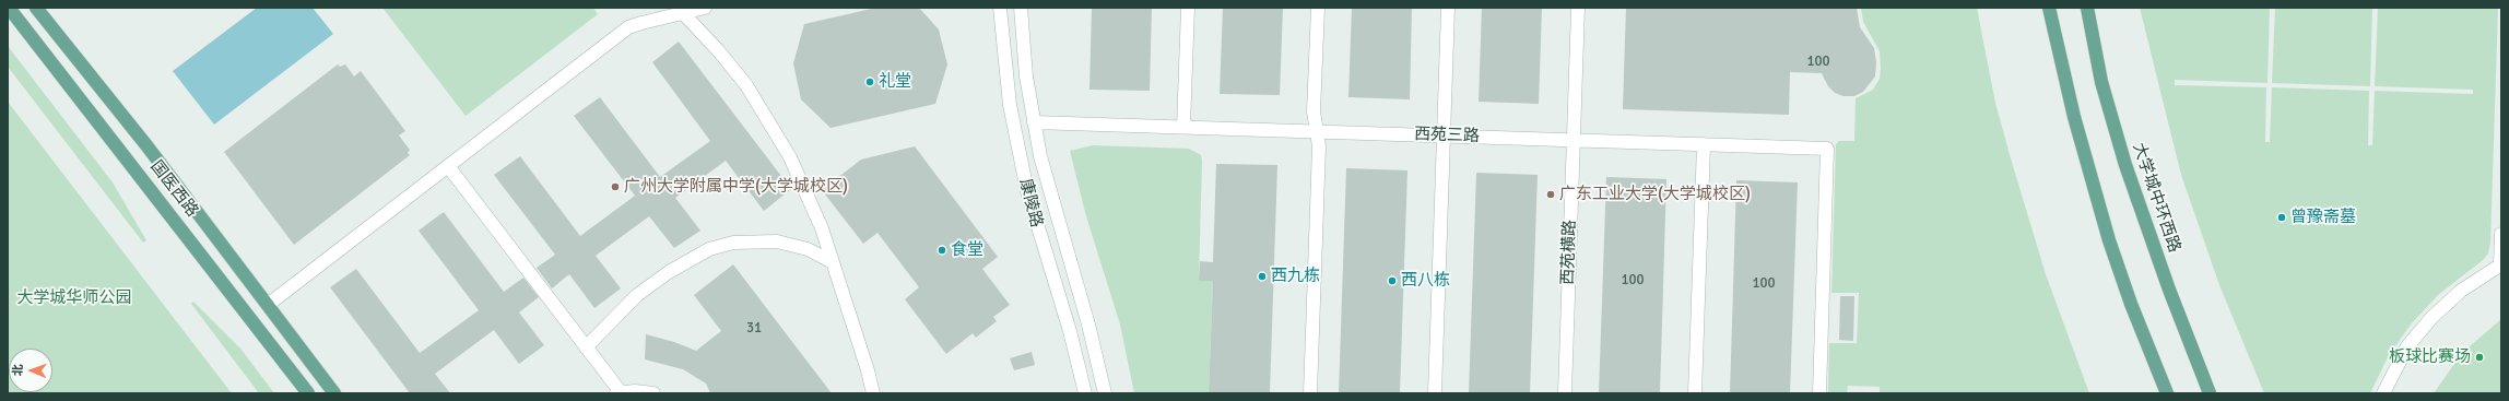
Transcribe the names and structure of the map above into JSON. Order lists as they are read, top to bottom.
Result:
{
  "streets": {
    "main road": ["国医西路", "大学城中环西路"],
    "street": ["西苑三路", "康陵路", "西苑横路"]
  },
  "crossings": [
    ["西苑三路", "康陵路"],
    ["西苑三路", "西苑横路"]
  ],
  "parks": ["大学城华师公园"],
  "places": [
    "礼堂",
    "广州大学附属中学(大学城校区)",
    "广东工业大学(大学城校区)",
    "曾豫斋墓",
    "食堂",
    "西九栋",
    "西八栋",
    "板球比赛场"
  ],
  "house_numbers": [
    "100",
    "100",
    "100",
    "31"
  ],
  "north": "left"
}
